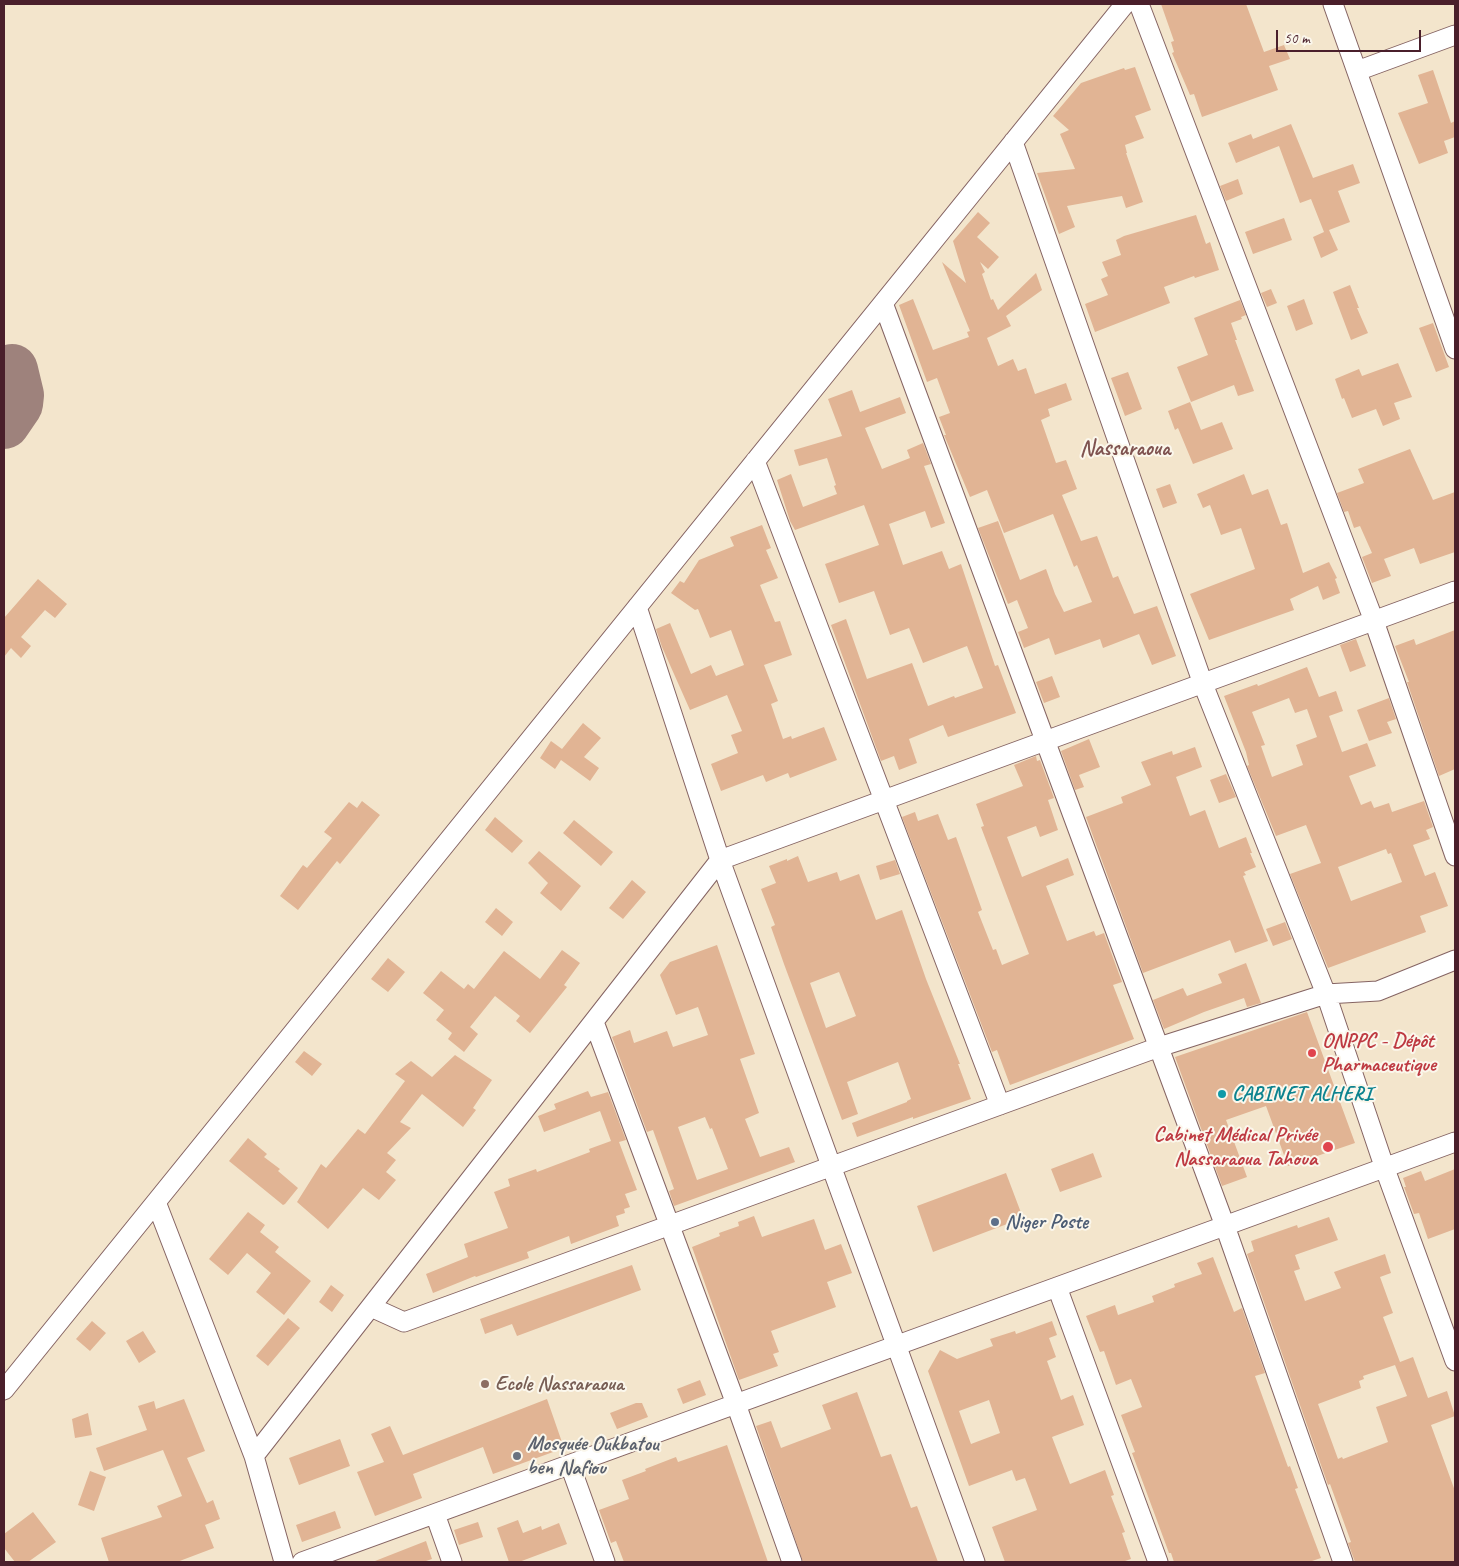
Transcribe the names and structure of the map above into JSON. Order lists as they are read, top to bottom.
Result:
{
  "districts": ["Nassaraoua"],
  "places": [
    "ONPPC - Dépôt Pharmaceutique",
    "CABINET ALHERI",
    "Cabinet Médical Privée Nassaraoua Tahoua",
    "Niger Poste",
    "Ecole Nassaraoua",
    "Mosquée Oukbatou ben Nafiou"
  ],
  "scale_bar": "50 m"
}
